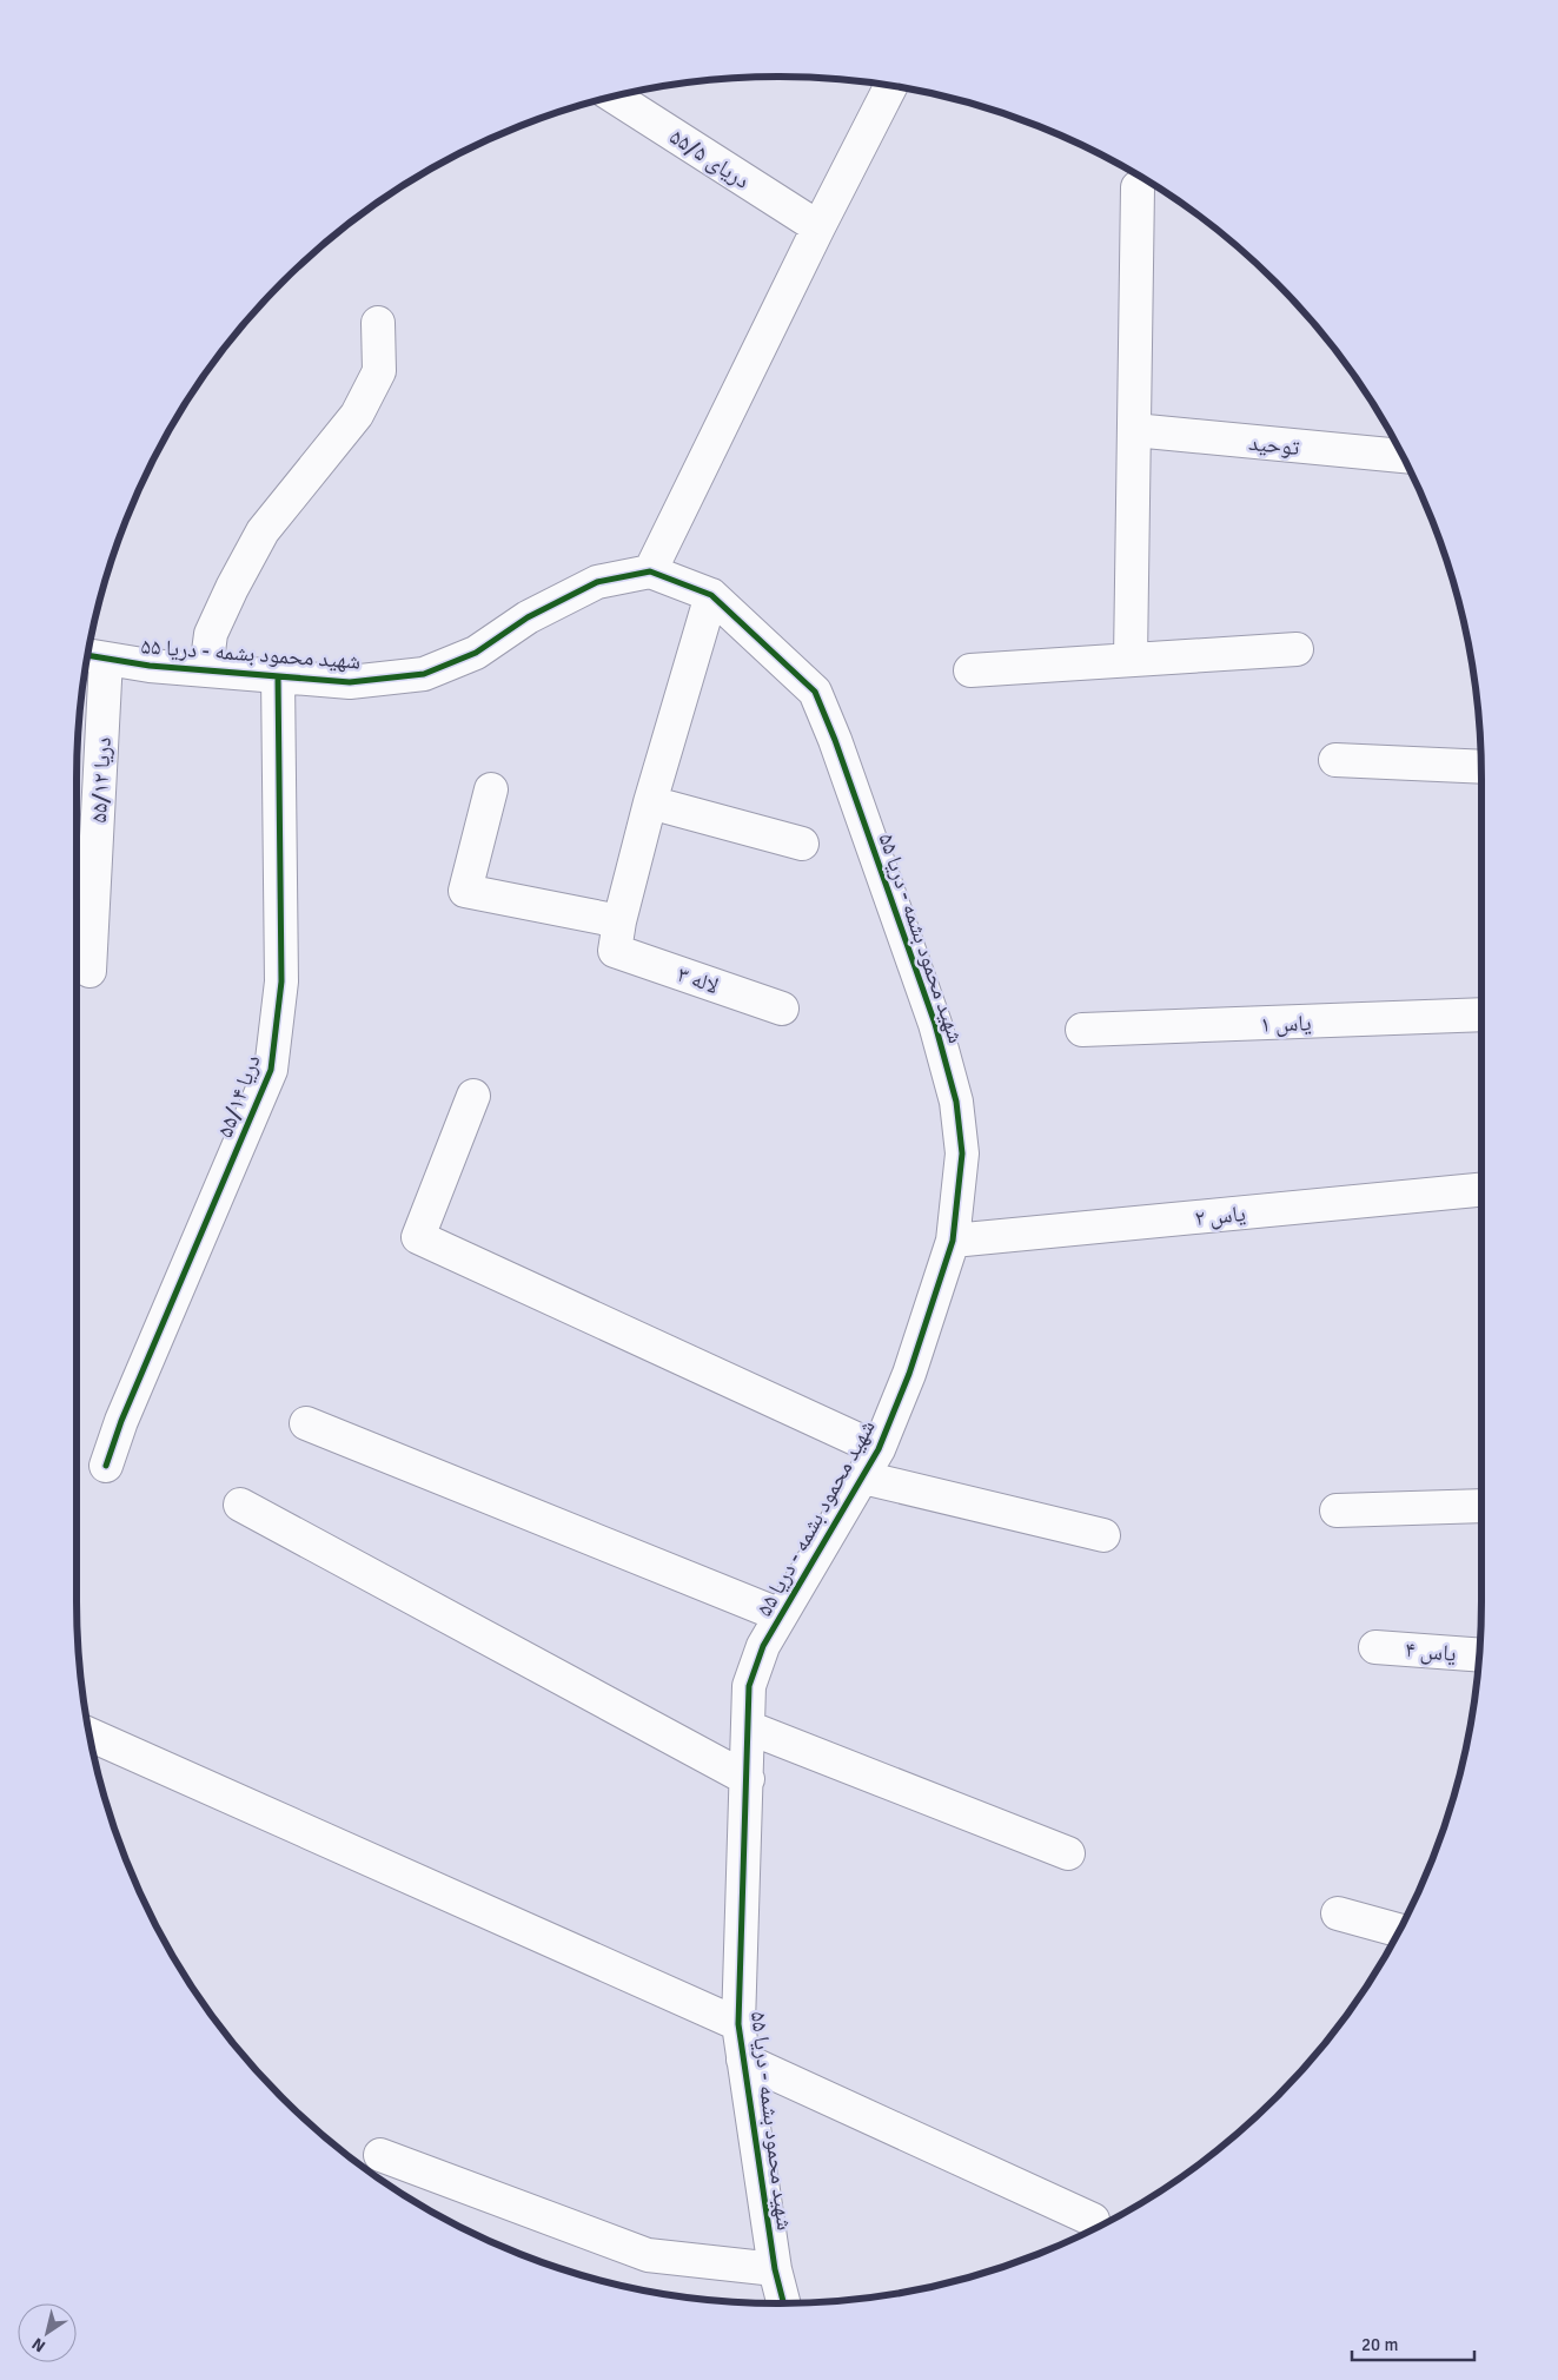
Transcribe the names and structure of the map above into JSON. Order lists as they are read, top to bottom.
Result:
{
  "streets": {
    "street": [
      "دریای ۵۵/۵",
      "توحید",
      "شهید محمود بشمه - دریا ۵۵",
      "دریا ۵۵/۱۲",
      "لاله ۳",
      "یاس ۱",
      "دریا ۵۵/۱۴",
      "یاس ۲",
      "یاس ۴"
    ]
  },
  "crossings": [
    ["شهید محمود بشمه - دریا ۵۵", "دریا ۵۵/۱۲"],
    ["شهید محمود بشمه - دریا ۵۵", "دریا ۵۵/۱۴"],
    ["شهید محمود بشمه - دریا ۵۵", "یاس ۲"]
  ],
  "scale_bar": "20 m",
  "north": "bottom left"
}
